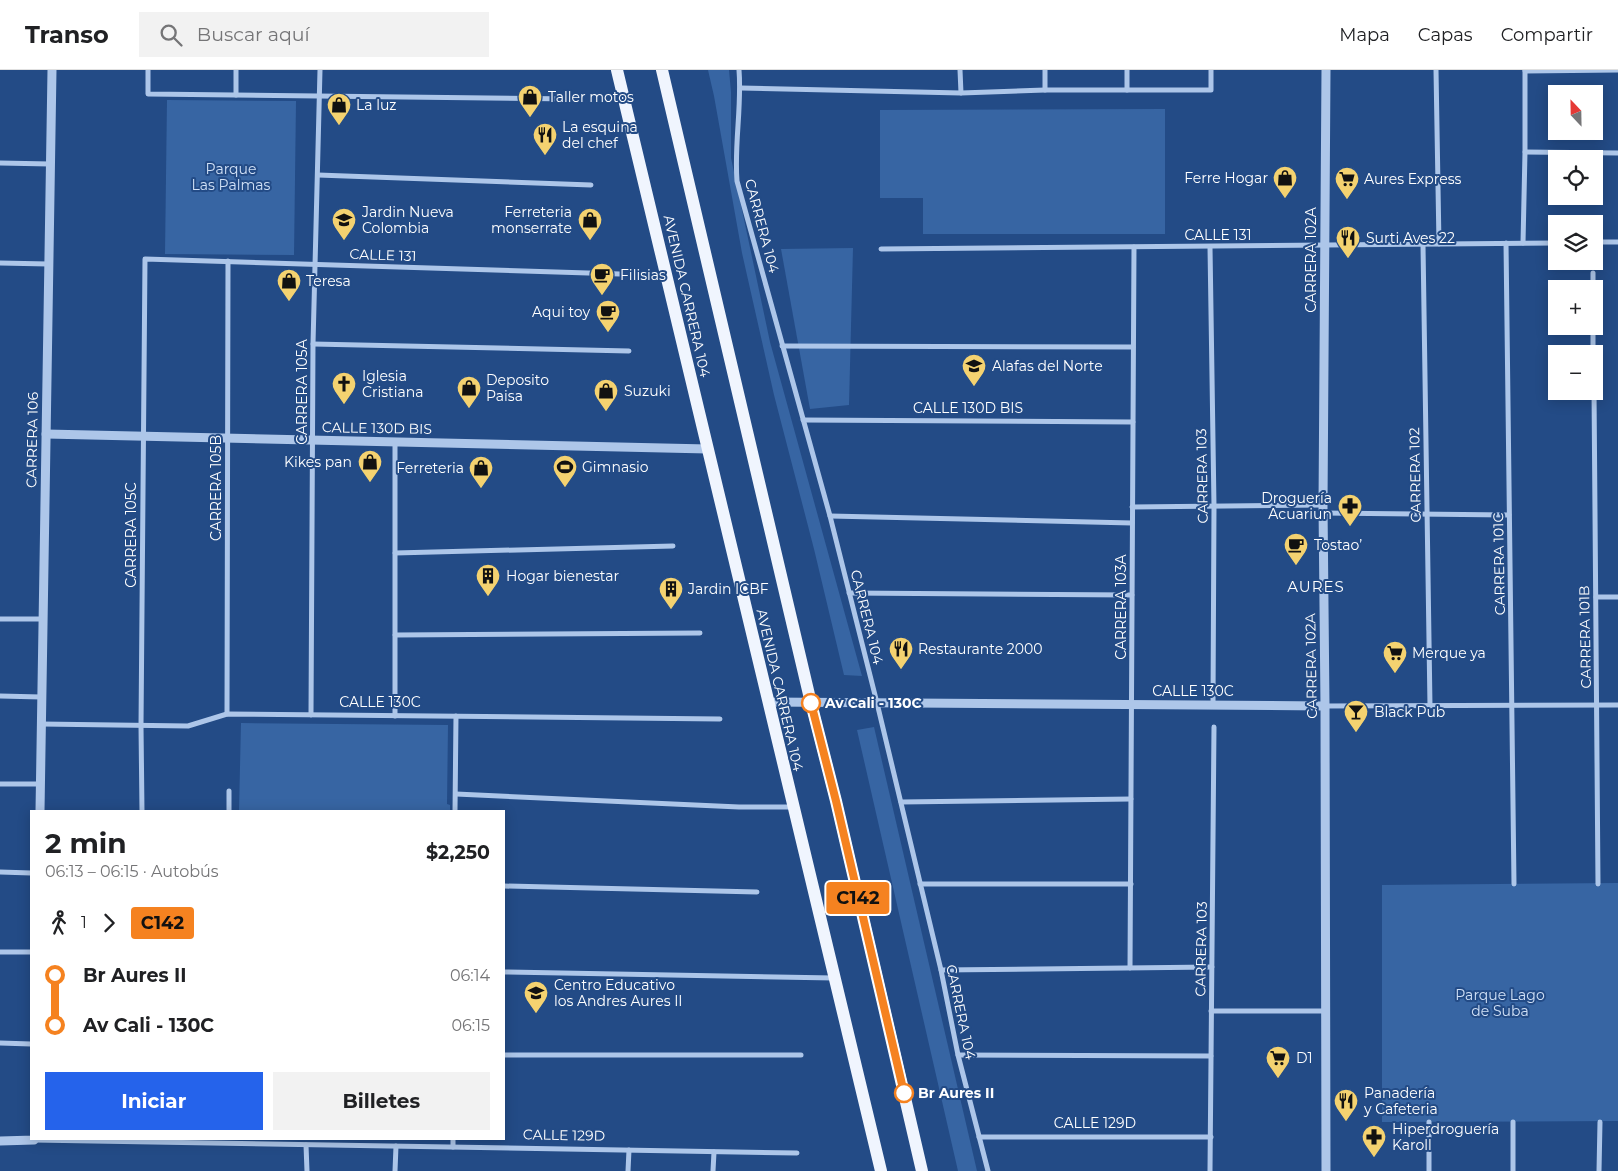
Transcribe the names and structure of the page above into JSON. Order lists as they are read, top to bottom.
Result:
{
  "streets": {
    "main road": ["AVENIDA CARRERA 104"],
    "street": [
      "CARRERA 104",
      "CALLE 131",
      "CARRERA 102A",
      "CARRERA 105A",
      "CALLE 130D BIS",
      "CARRERA 106",
      "CARRERA 102",
      "CARRERA 103",
      "CARRERA 105B",
      "CARRERA 105C",
      "CARRERA 101C",
      "CARRERA 103A",
      "CARRERA 101B",
      "CALLE 130C",
      "CALLE 129D"
    ]
  },
  "crossings": [
    ["CARRERA 104", "CALLE 130D BIS"],
    ["CARRERA 104", "CALLE 130C"],
    ["CARRERA 104", "CALLE 129D"],
    ["CALLE 131", "CARRERA 102A"],
    ["CALLE 131", "CARRERA 105A"],
    ["CALLE 131", "CARRERA 102"],
    ["CALLE 131", "CARRERA 103"],
    ["CALLE 131", "CARRERA 105B"],
    ["CALLE 131", "CARRERA 105C"],
    ["CALLE 131", "CARRERA 101C"],
    ["CALLE 131", "CARRERA 103A"],
    ["CARRERA 102A", "CALLE 130C"],
    ["AVENIDA CARRERA 104", "CALLE 130D BIS"],
    ["AVENIDA CARRERA 104", "CALLE 130C"],
    ["CARRERA 105A", "CALLE 130D BIS"],
    ["CARRERA 105A", "CALLE 130C"],
    ["CALLE 130D BIS", "CARRERA 106"],
    ["CALLE 130D BIS", "CARRERA 105B"],
    ["CALLE 130D BIS", "CARRERA 105C"],
    ["CALLE 130D BIS", "CARRERA 103A"],
    ["CARRERA 106", "CALLE 130C"],
    ["CARRERA 102", "CALLE 130C"],
    ["CARRERA 103", "CALLE 130C"],
    ["CARRERA 103", "CALLE 129D"],
    ["CARRERA 105B", "CALLE 130C"],
    ["CARRERA 105C", "CALLE 130C"],
    ["CARRERA 101C", "CALLE 130C"],
    ["CARRERA 103A", "CALLE 130C"],
    ["CARRERA 101B", "CALLE 130C"]
  ],
  "districts": ["AURES"],
  "parks": ["Parque Las Palmas", "Parque Lago de Suba"],
  "places": {
    "shop": [
      "Taller motos",
      "La luz",
      "Ferre Hogar",
      "Ferreteria monserrate",
      "Teresa",
      "Deposito Paisa",
      "Suzuki",
      "Kikes pan",
      "Ferreteria"
    ],
    "restaurant": [
      "La esquina del chef",
      "Surti Aves 22",
      "Restaurante 2000",
      "Panadería y Cafeteria"
    ],
    "supermarket": ["Aures Express", "Merque ya", "D1"],
    "school or university": ["Jardin Nueva Colombia", "Alafas del Norte", "Centro Educativo los Andres Aures II"],
    "cafe": ["Filisias", "Aqui toy", "Tostao’"],
    "church": ["Iglesia Cristiana"],
    "sports": ["Gimnasio"],
    "pharmacy": ["Droguería Acuariun", "Hiperdroguería Karoll"],
    "building": ["Hogar bienestar", "Jardin ICBF"],
    "other": ["Av Cali - 130C", "Br Aures II"],
    "bar": ["Black Pub"]
  },
  "lines": ["bus line C142"],
  "north": "top",
  "page": {
    "header": "Transo",
    "search": "Buscar aquí",
    "nav": ["Mapa", "Capas", "Compartir"],
    "on_map": "C142",
    "map_buttons": ["+", "−"],
    "heading": ["2 min", "06:13 – 06:15 · Autobús", "$2,250"],
    "legs": ["1", "C142"],
    "list": [
      {
        "name": "Br Aures II",
        "value": "06:14"
      },
      {
        "name": "Av Cali - 130C",
        "value": "06:15"
      }
    ],
    "buttons": ["Iniciar", "Billetes"]
  }
}
